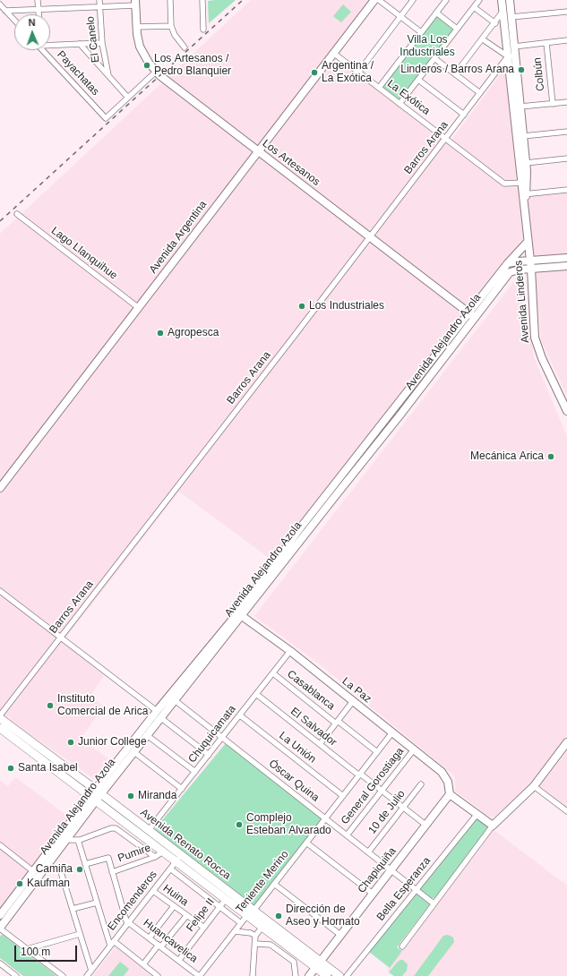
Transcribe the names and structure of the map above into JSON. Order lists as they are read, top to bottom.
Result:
{
  "streets": {
    "main road": ["Avenida Renato Rocca"],
    "street": [
      "El Canelo",
      "Payachatas",
      "Colbún",
      "La Exótica",
      "Barros Arana",
      "Los Artesanos",
      "Avenida Argentina",
      "Lago Llanquihue",
      "Avenida Linderos",
      "Avenida Alejandro Azola",
      "Casablanca",
      "La Paz",
      "El Salvador",
      "Chuquicamata",
      "La Unión",
      "Óscar Quina",
      "General Gorostiaga",
      "10 de Julio",
      "Pumire",
      "Chapiquiña",
      "Teniente Merino",
      "Bella Esperanza",
      "Huina",
      "Encomenderos",
      "Felipe II",
      "Huancavelica"
    ]
  },
  "crossings": [
    ["El Canelo", "Payachatas"],
    ["La Exótica", "Barros Arana"],
    ["La Exótica", "Avenida Argentina"],
    ["La Exótica", "Avenida Linderos"],
    ["Barros Arana", "Los Artesanos"],
    ["Barros Arana", "Avenida Linderos"],
    ["Los Artesanos", "Avenida Argentina"],
    ["Los Artesanos", "Avenida Alejandro Azola"],
    ["Avenida Argentina", "Lago Llanquihue"],
    ["Avenida Linderos", "Avenida Alejandro Azola"],
    ["Avenida Alejandro Azola", "La Paz"],
    ["Avenida Alejandro Azola", "Óscar Quina"],
    ["Avenida Alejandro Azola", "Avenida Renato Rocca"],
    ["Casablanca", "Chuquicamata"],
    ["Casablanca", "Teniente Merino"],
    ["La Paz", "Chuquicamata"],
    ["La Paz", "General Gorostiaga"],
    ["La Paz", "Chapiquiña"],
    ["La Paz", "Teniente Merino"],
    ["El Salvador", "Chuquicamata"],
    ["El Salvador", "General Gorostiaga"],
    ["El Salvador", "10 de Julio"],
    ["El Salvador", "Chapiquiña"],
    ["El Salvador", "Teniente Merino"],
    ["Chuquicamata", "La Unión"],
    ["Chuquicamata", "Óscar Quina"],
    ["Chuquicamata", "Avenida Renato Rocca"],
    ["La Unión", "Teniente Merino"],
    ["Óscar Quina", "General Gorostiaga"],
    ["Óscar Quina", "10 de Julio"],
    ["Óscar Quina", "Chapiquiña"],
    ["Óscar Quina", "Teniente Merino"],
    ["Óscar Quina", "Bella Esperanza"],
    ["Avenida Renato Rocca", "Pumire"],
    ["Avenida Renato Rocca", "Chapiquiña"],
    ["Avenida Renato Rocca", "Teniente Merino"],
    ["Avenida Renato Rocca", "Encomenderos"],
    ["Avenida Renato Rocca", "Felipe II"],
    ["Pumire", "Huancavelica"],
    ["Teniente Merino", "Huancavelica"],
    ["Huina", "Encomenderos"],
    ["Huina", "Felipe II"],
    ["Encomenderos", "Huancavelica"],
    ["Felipe II", "Huancavelica"]
  ],
  "parks": ["Villa Los Industriales"],
  "places": [
    "Los Artesanos / Pedro Blanquier",
    "Linderos / Barros Arana",
    "Argentina / La Exótica",
    "Los Industriales",
    "Agropesca",
    "Mecánica Arica",
    "Instituto Comercial de Arica",
    "Junior College",
    "Santa Isabel",
    "Miranda",
    "Complejo Esteban Alvarado",
    "Camiña",
    "Kaufman",
    "Dirección de Aseo y Hornato"
  ],
  "scale_bar": "100 m",
  "north": "top"
}
